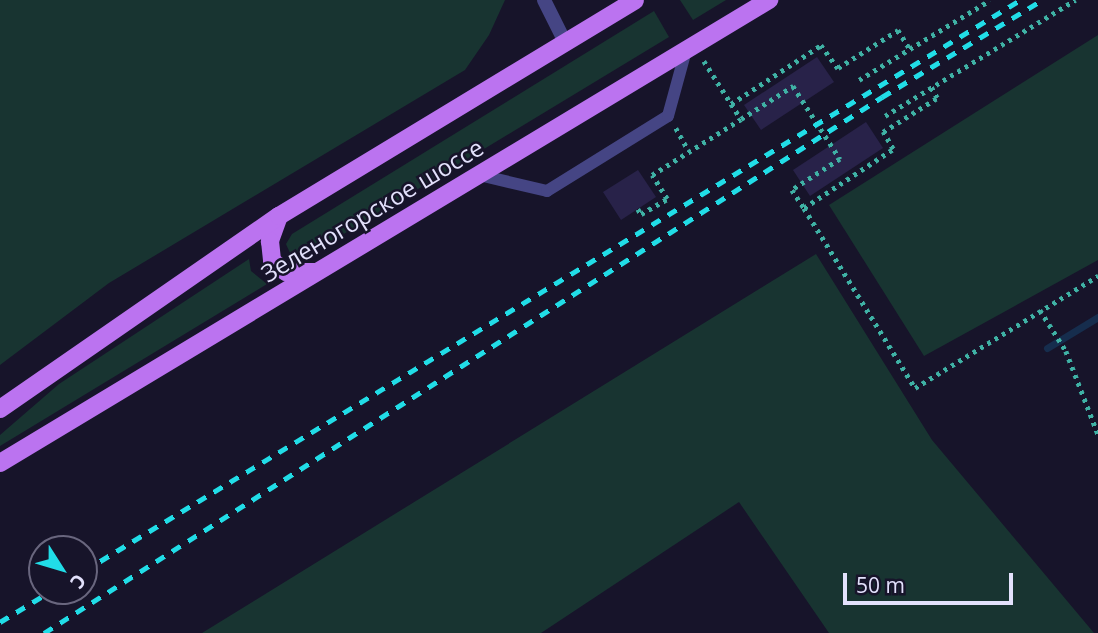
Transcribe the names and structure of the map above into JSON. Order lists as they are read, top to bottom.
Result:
{
  "streets": {
    "main road": ["Зеленогорское шоссе"]
  },
  "scale_bar": "50 m",
  "north": "bottom right"
}
